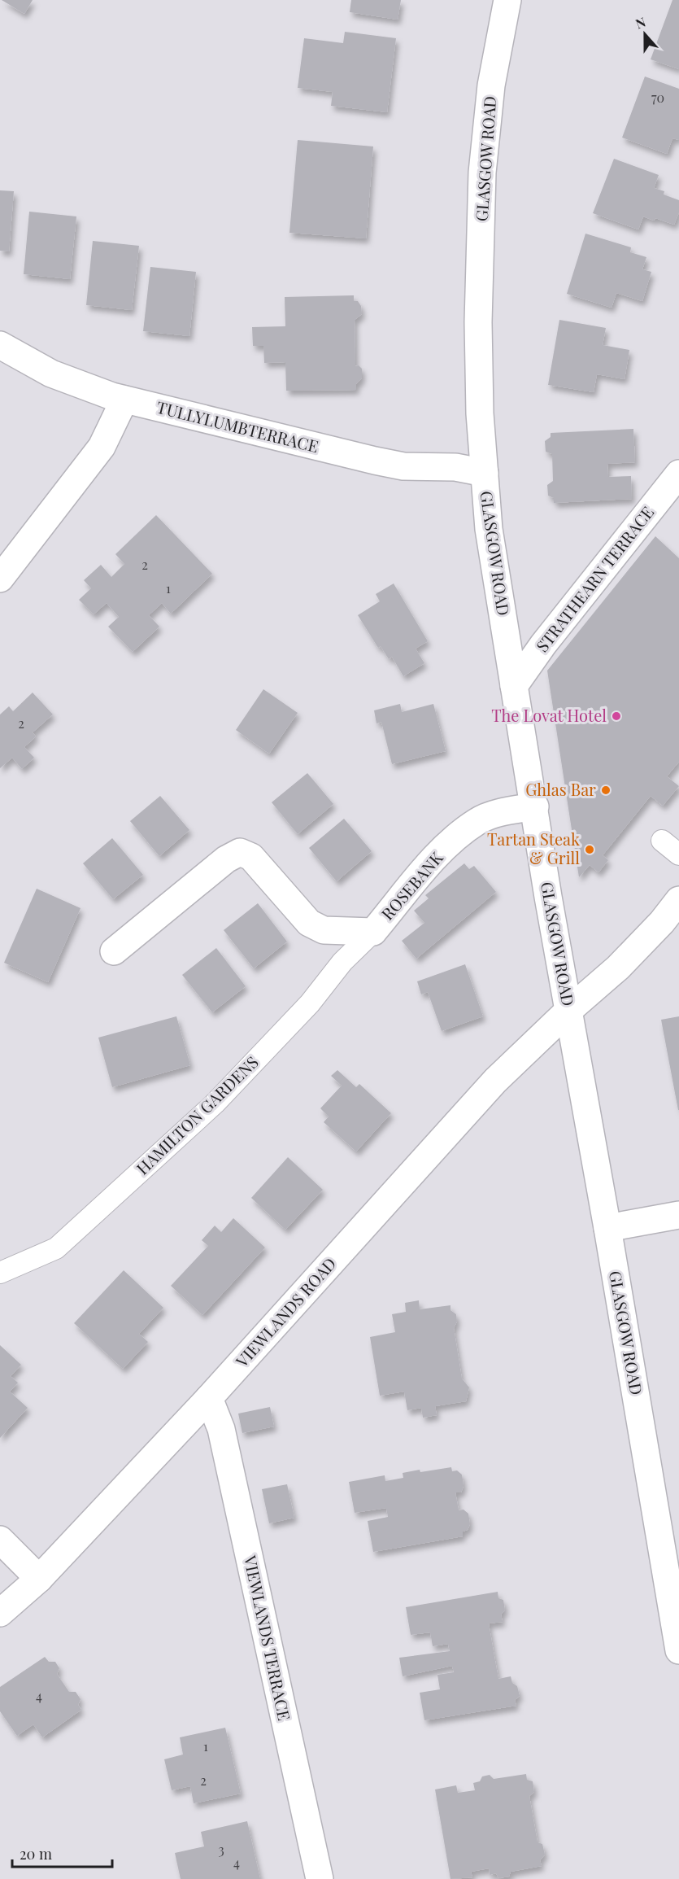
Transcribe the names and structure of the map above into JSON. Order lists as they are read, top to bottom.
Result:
{
  "streets": {
    "street": [
      "GLASGOW ROAD",
      "TULLYLUMBTERRACE",
      "STRATHEARN TERRACE",
      "ROSEBANK",
      "VIEWLANDS ROAD",
      "VIEWLANDS TERRACE"
    ],
    "lane": ["HAMILTON GARDENS"]
  },
  "crossings": [
    ["GLASGOW ROAD", "TULLYLUMBTERRACE"],
    ["GLASGOW ROAD", "STRATHEARN TERRACE"],
    ["GLASGOW ROAD", "ROSEBANK"],
    ["GLASGOW ROAD", "VIEWLANDS ROAD"],
    ["ROSEBANK", "HAMILTON GARDENS"],
    ["VIEWLANDS ROAD", "VIEWLANDS TERRACE"]
  ],
  "places": ["The Lovat Hotel", "Ghlas Bar", "Tartan Steak & Grill"],
  "house_numbers": [
    "70",
    "2",
    "1",
    "2",
    "4",
    "1",
    "2",
    "3",
    "4"
  ],
  "scale_bar": "20 m",
  "north": "top"
}
